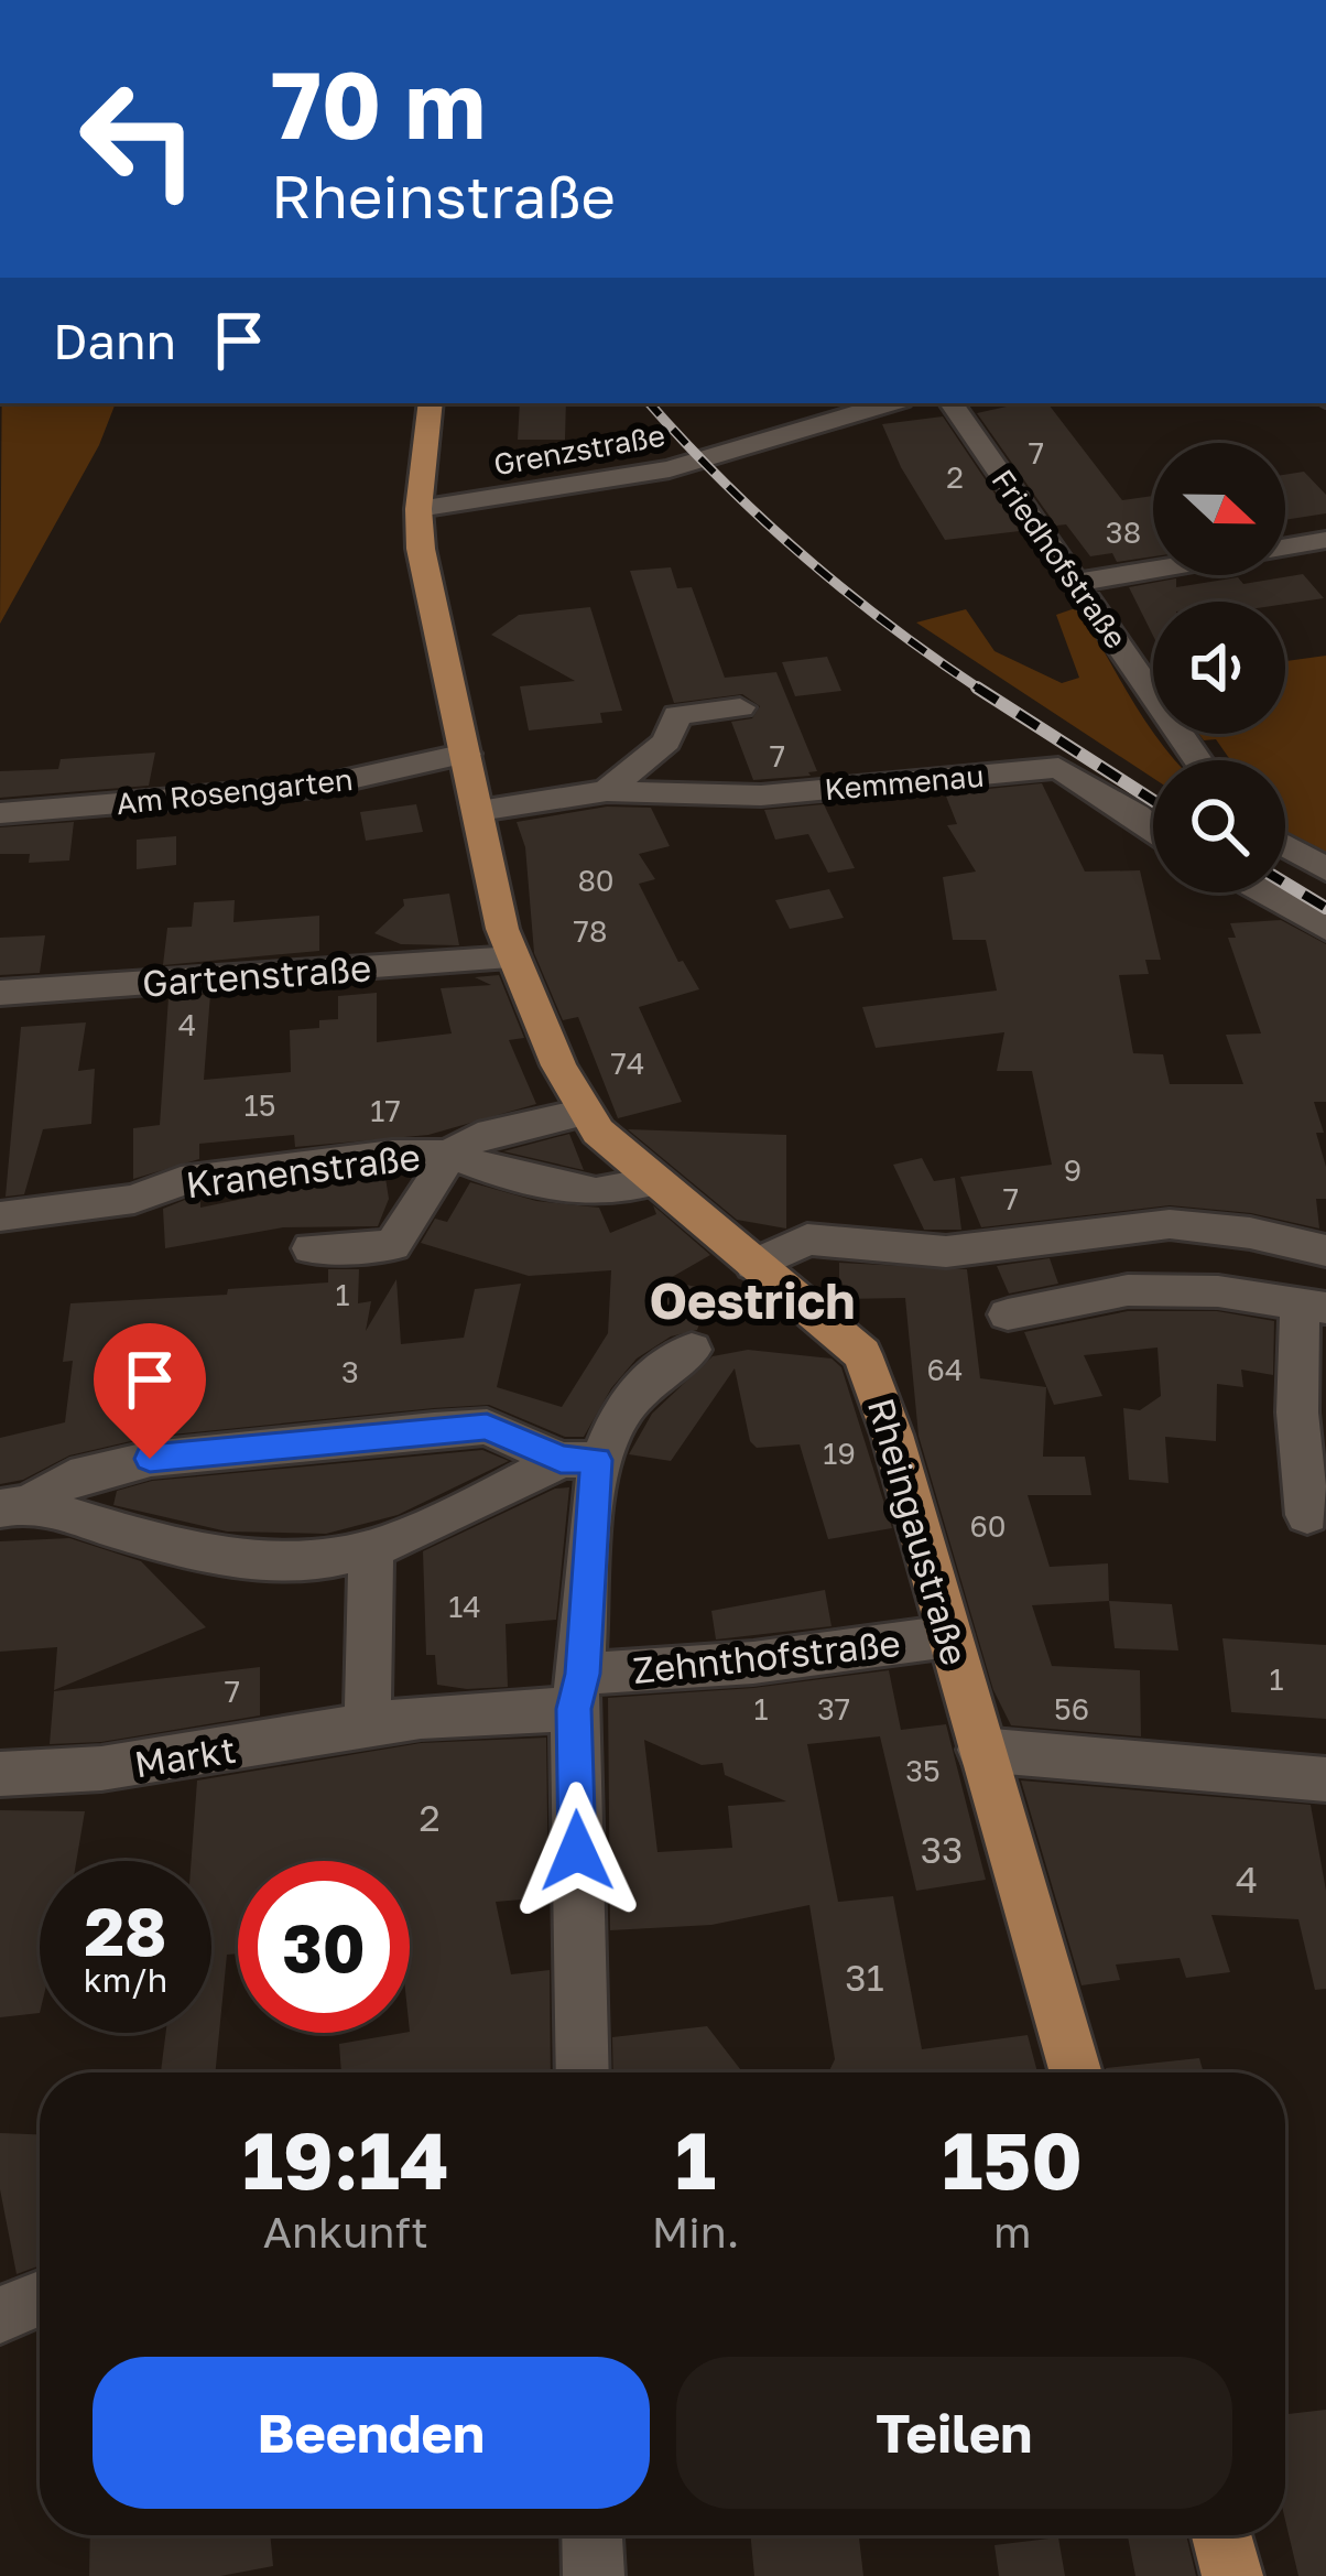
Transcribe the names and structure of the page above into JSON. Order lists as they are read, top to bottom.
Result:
{
  "streets": {
    "main road": ["Rheingaustraße"],
    "street": [
      "Grenzstraße",
      "Friedhofstraße",
      "Kemmenau",
      "Am Rosengarten",
      "Gartenstraße",
      "Kranenstraße",
      "Zehnthofstraße",
      "Markt"
    ]
  },
  "crossings": [
    ["Grenzstraße", "Rheingaustraße"],
    ["Kemmenau", "Rheingaustraße"],
    ["Am Rosengarten", "Rheingaustraße"],
    ["Gartenstraße", "Rheingaustraße"],
    ["Kranenstraße", "Rheingaustraße"],
    ["Rheingaustraße", "Zehnthofstraße"],
    ["Zehnthofstraße", "Markt"]
  ],
  "districts": ["Oestrich"],
  "house_numbers": [
    "7",
    "2",
    "38",
    "7",
    "80",
    "78",
    "4",
    "74",
    "15",
    "17",
    "9",
    "7",
    "1",
    "64",
    "3",
    "19",
    "60",
    "14",
    "1",
    "7",
    "1",
    "37",
    "56",
    "35",
    "2",
    "33",
    "4",
    "31"
  ],
  "north": "right",
  "page": {
    "turn": ["70 m", "Rheinstraße"],
    "then": "Dann",
    "speed": "28 km/h",
    "limit": "30",
    "eta": [
      "19:14",
      "Ankunft",
      "1",
      "Min.",
      "150",
      "m"
    ],
    "buttons": ["Beenden", "Teilen"]
  }
}
